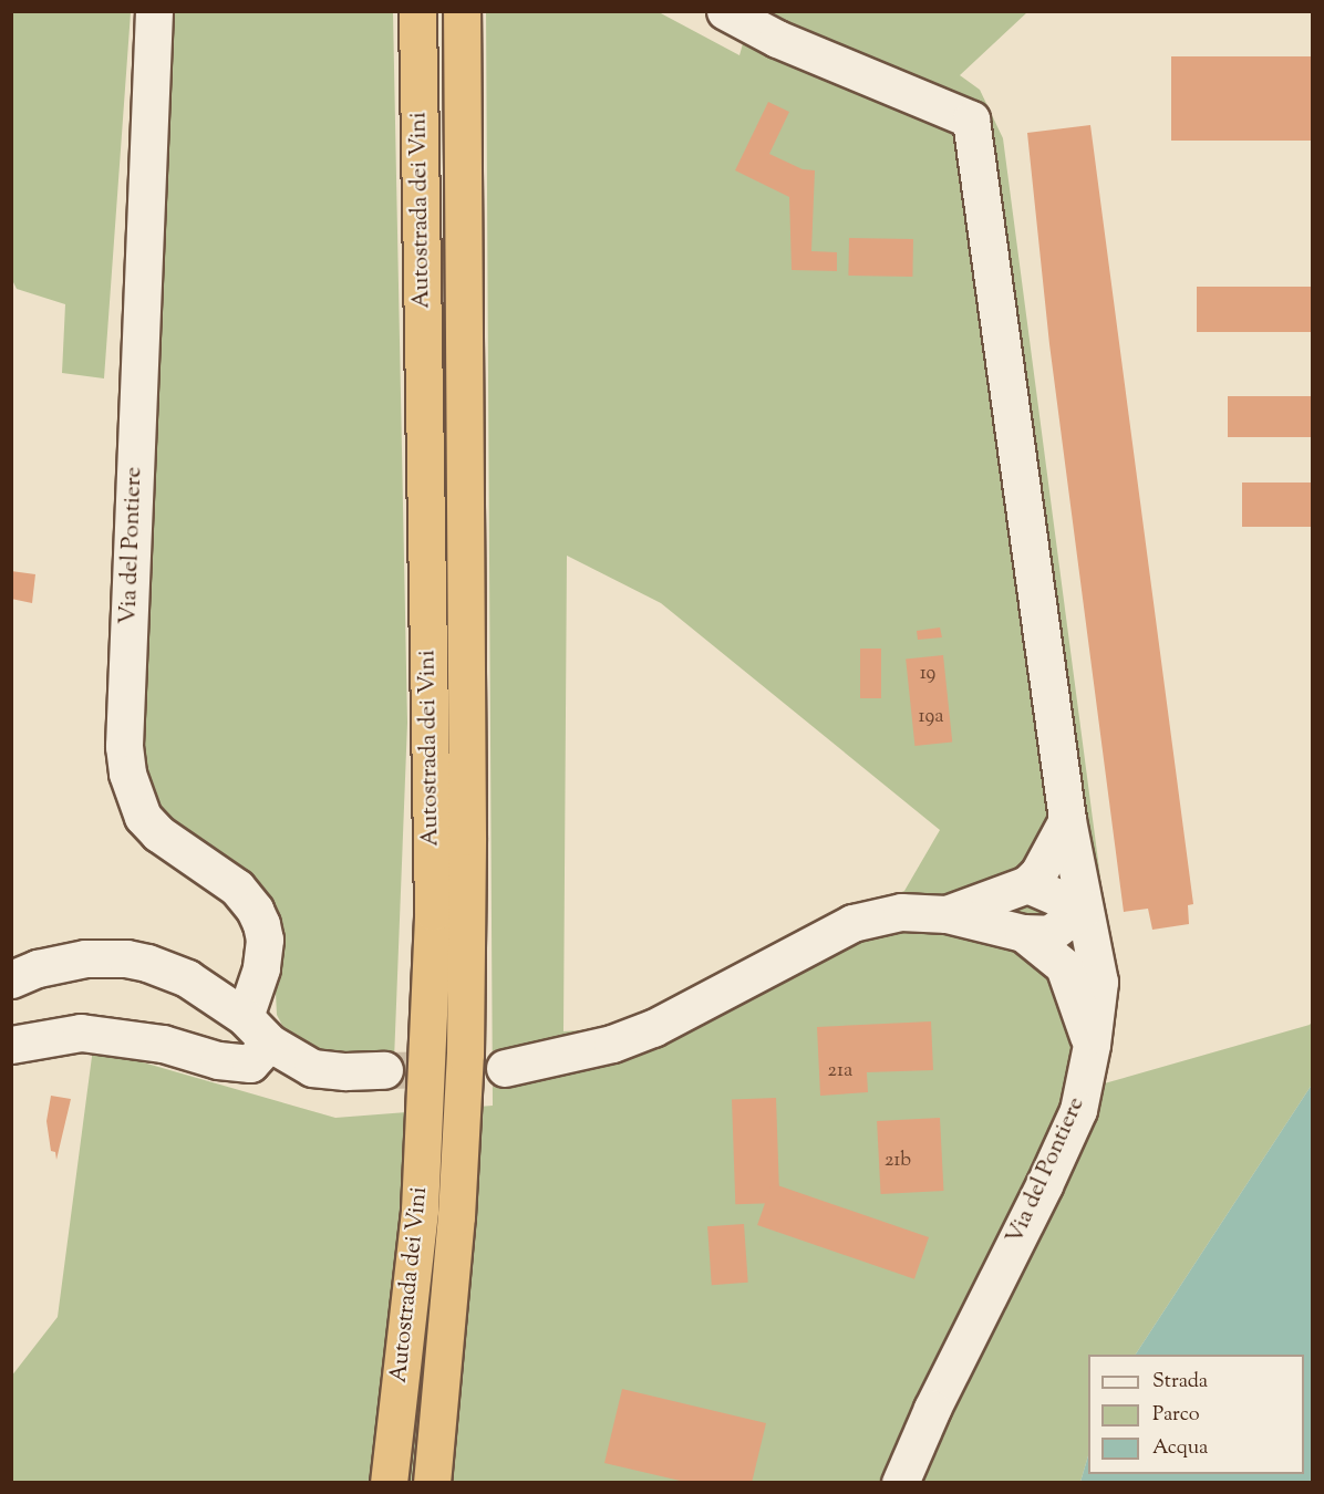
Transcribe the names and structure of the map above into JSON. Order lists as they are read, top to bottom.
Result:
{
  "streets": {
    "highway": ["Autostrada dei Vini"],
    "street": ["Via del Pontiere"]
  },
  "house_numbers": [
    "19",
    "19a",
    "21a",
    "21b"
  ],
  "legend": ["Strada", "Parco", "Acqua"]
}
